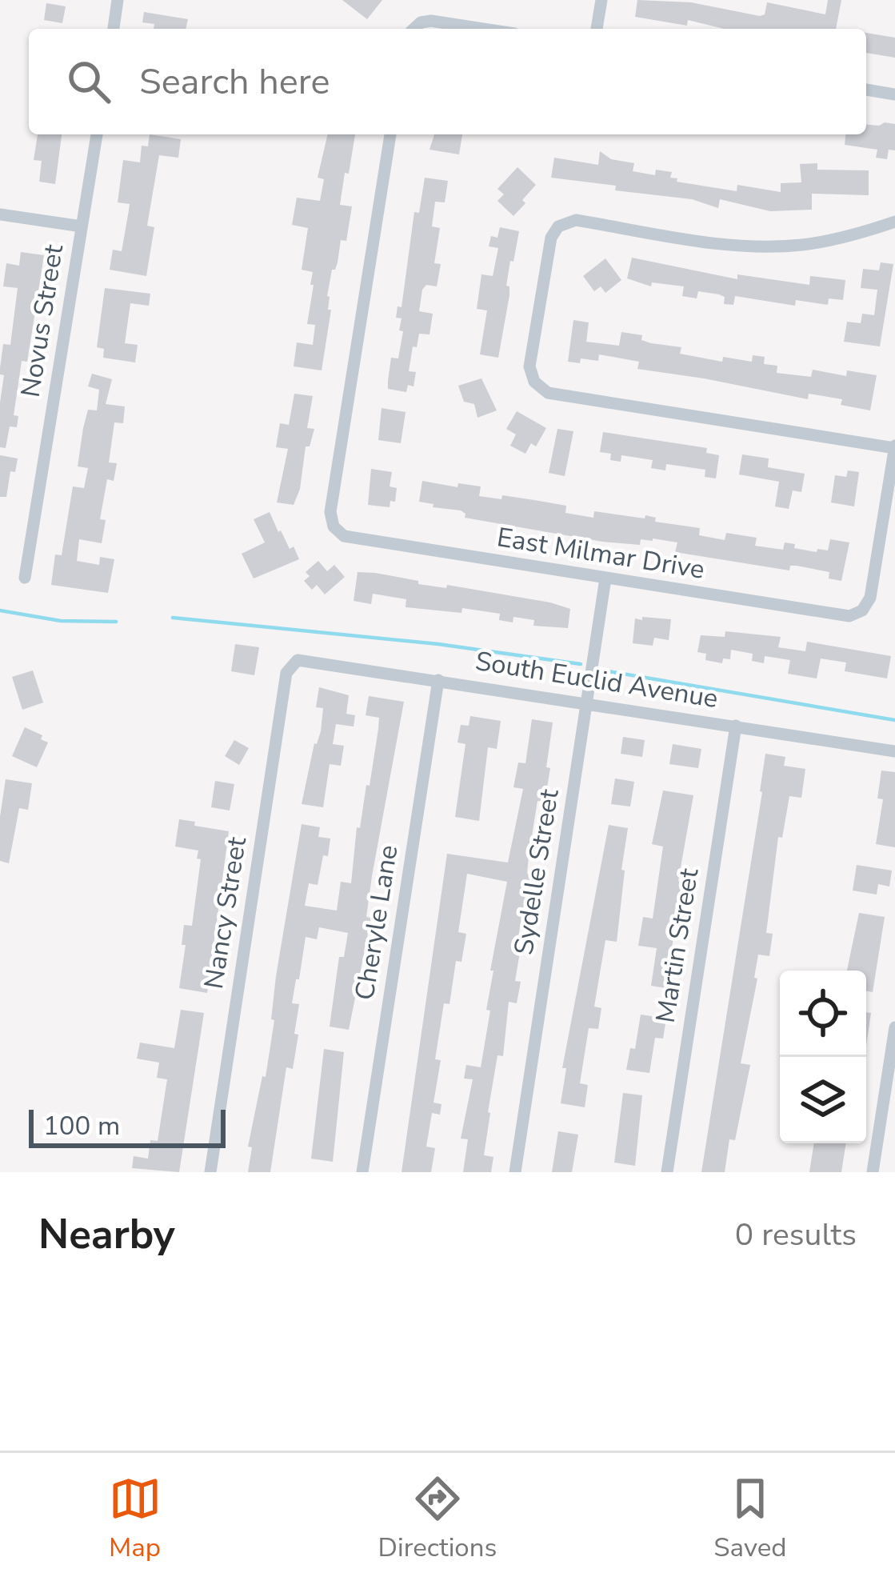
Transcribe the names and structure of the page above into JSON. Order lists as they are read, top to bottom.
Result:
{
  "streets": {
    "street": [
      "Novus Street",
      "East Milmar Drive",
      "South Euclid Avenue",
      "Sydelle Street",
      "Nancy Street",
      "Cheryle Lane",
      "Martin Street"
    ]
  },
  "crossings": [
    ["East Milmar Drive", "Sydelle Street"],
    ["South Euclid Avenue", "Sydelle Street"],
    ["South Euclid Avenue", "Nancy Street"],
    ["South Euclid Avenue", "Cheryle Lane"],
    ["South Euclid Avenue", "Martin Street"]
  ],
  "scale_bar": "100 m",
  "page": {
    "search": "Search here",
    "scale": "100 m",
    "heading": ["Nearby", "0 results"],
    "nav": ["Map", "Directions", "Saved"]
  }
}
